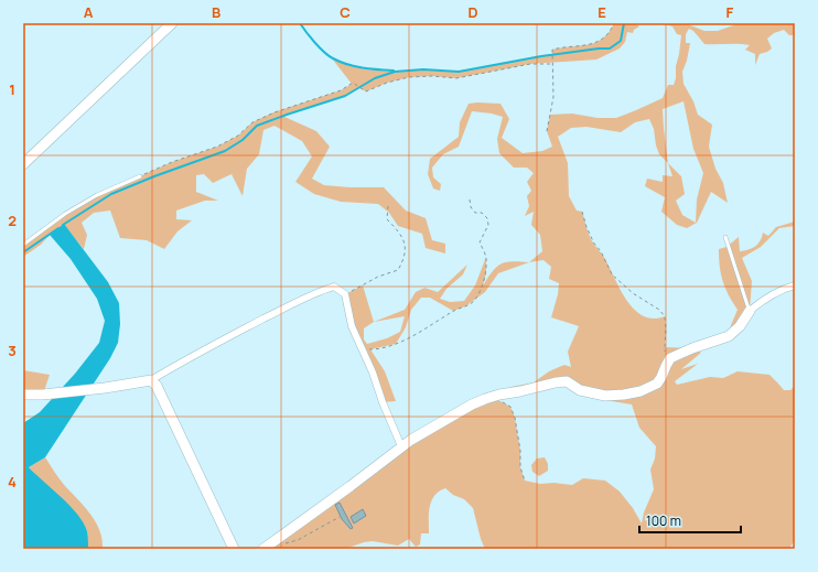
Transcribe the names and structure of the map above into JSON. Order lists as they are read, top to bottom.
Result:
{
  "scale_bar": "100 m",
  "grid": {
    "columns": [
      "A",
      "B",
      "C",
      "D",
      "E",
      "F"
    ],
    "rows": [
      "1",
      "2",
      "3",
      "4"
    ]
  }
}
